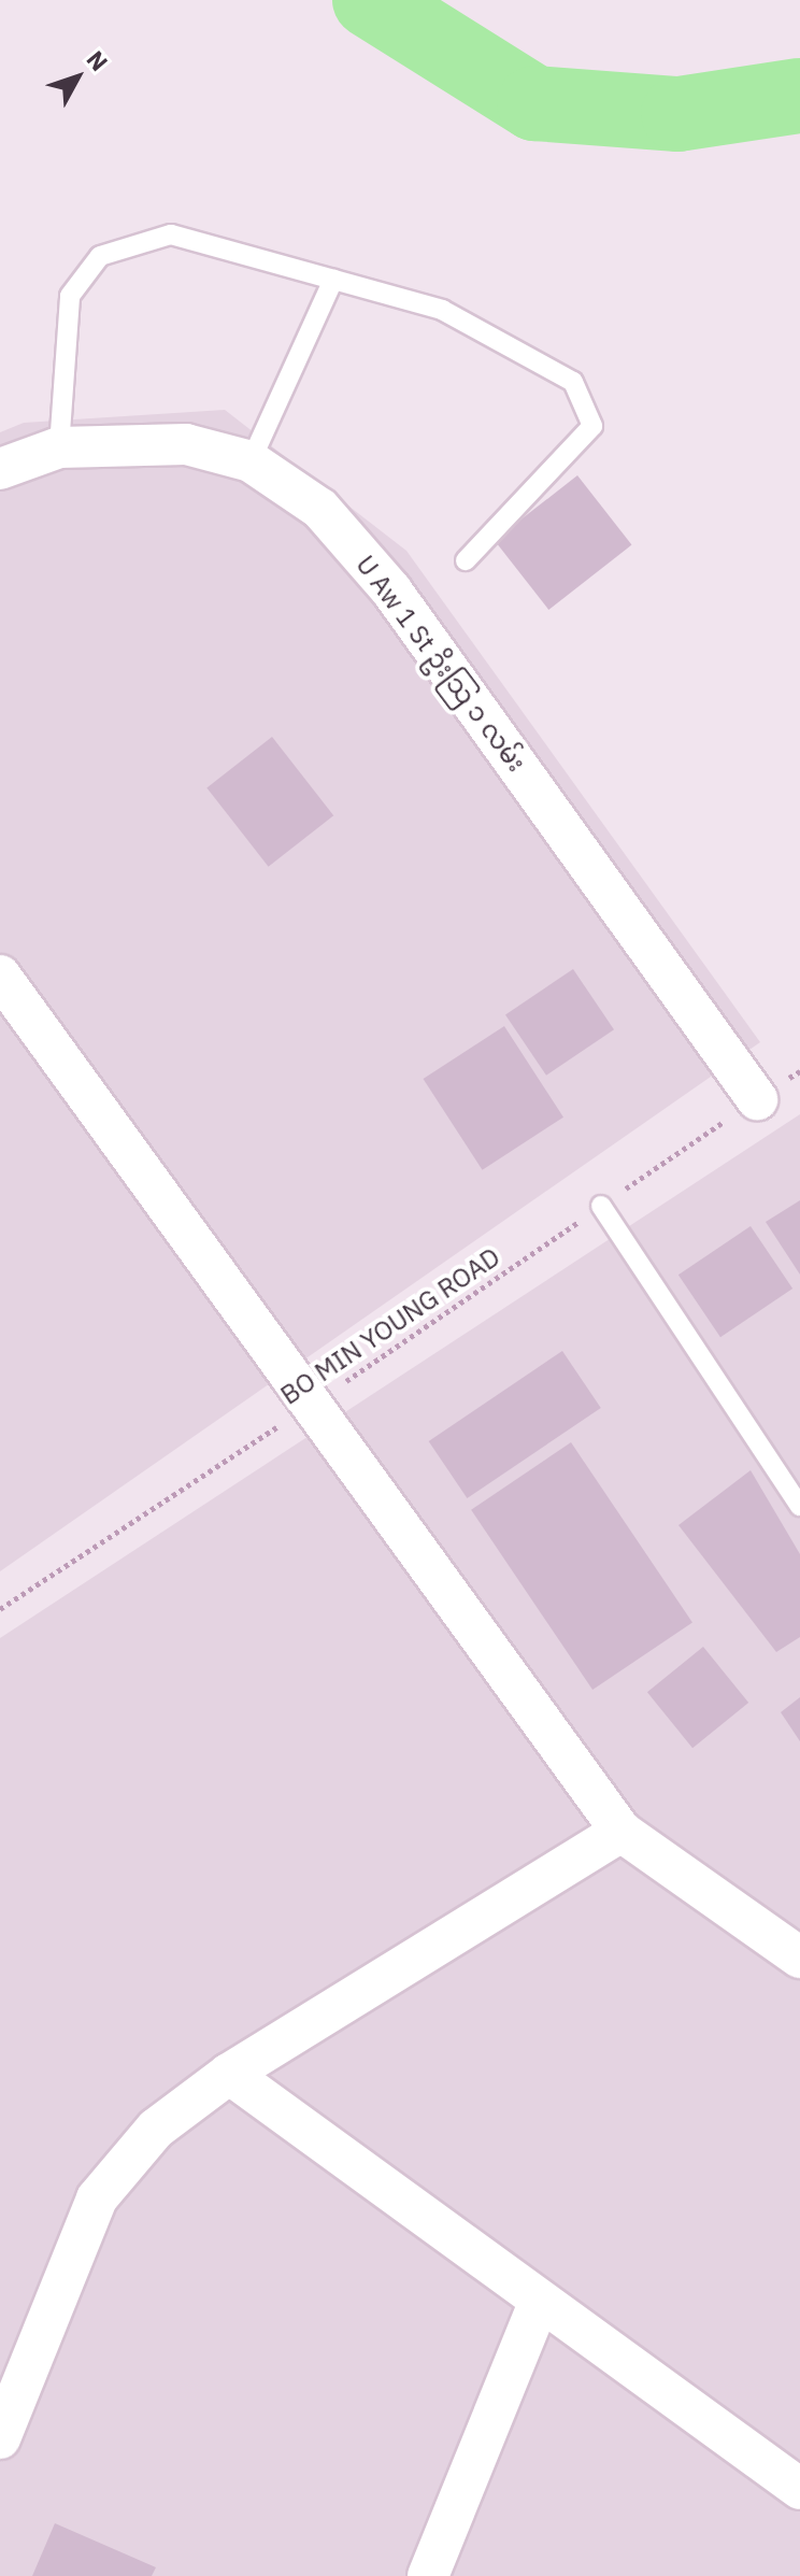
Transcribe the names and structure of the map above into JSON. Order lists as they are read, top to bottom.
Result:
{
  "streets": {
    "street": ["U Aw 1 St ဥိးသြ ၁ လမ်း"],
    "path": ["BO MIN YOUNG ROAD"]
  },
  "crossings": [
    ["U Aw 1 St ဥိးသြ ၁ လမ်း", "BO MIN YOUNG ROAD"]
  ],
  "north": "top right"
}
